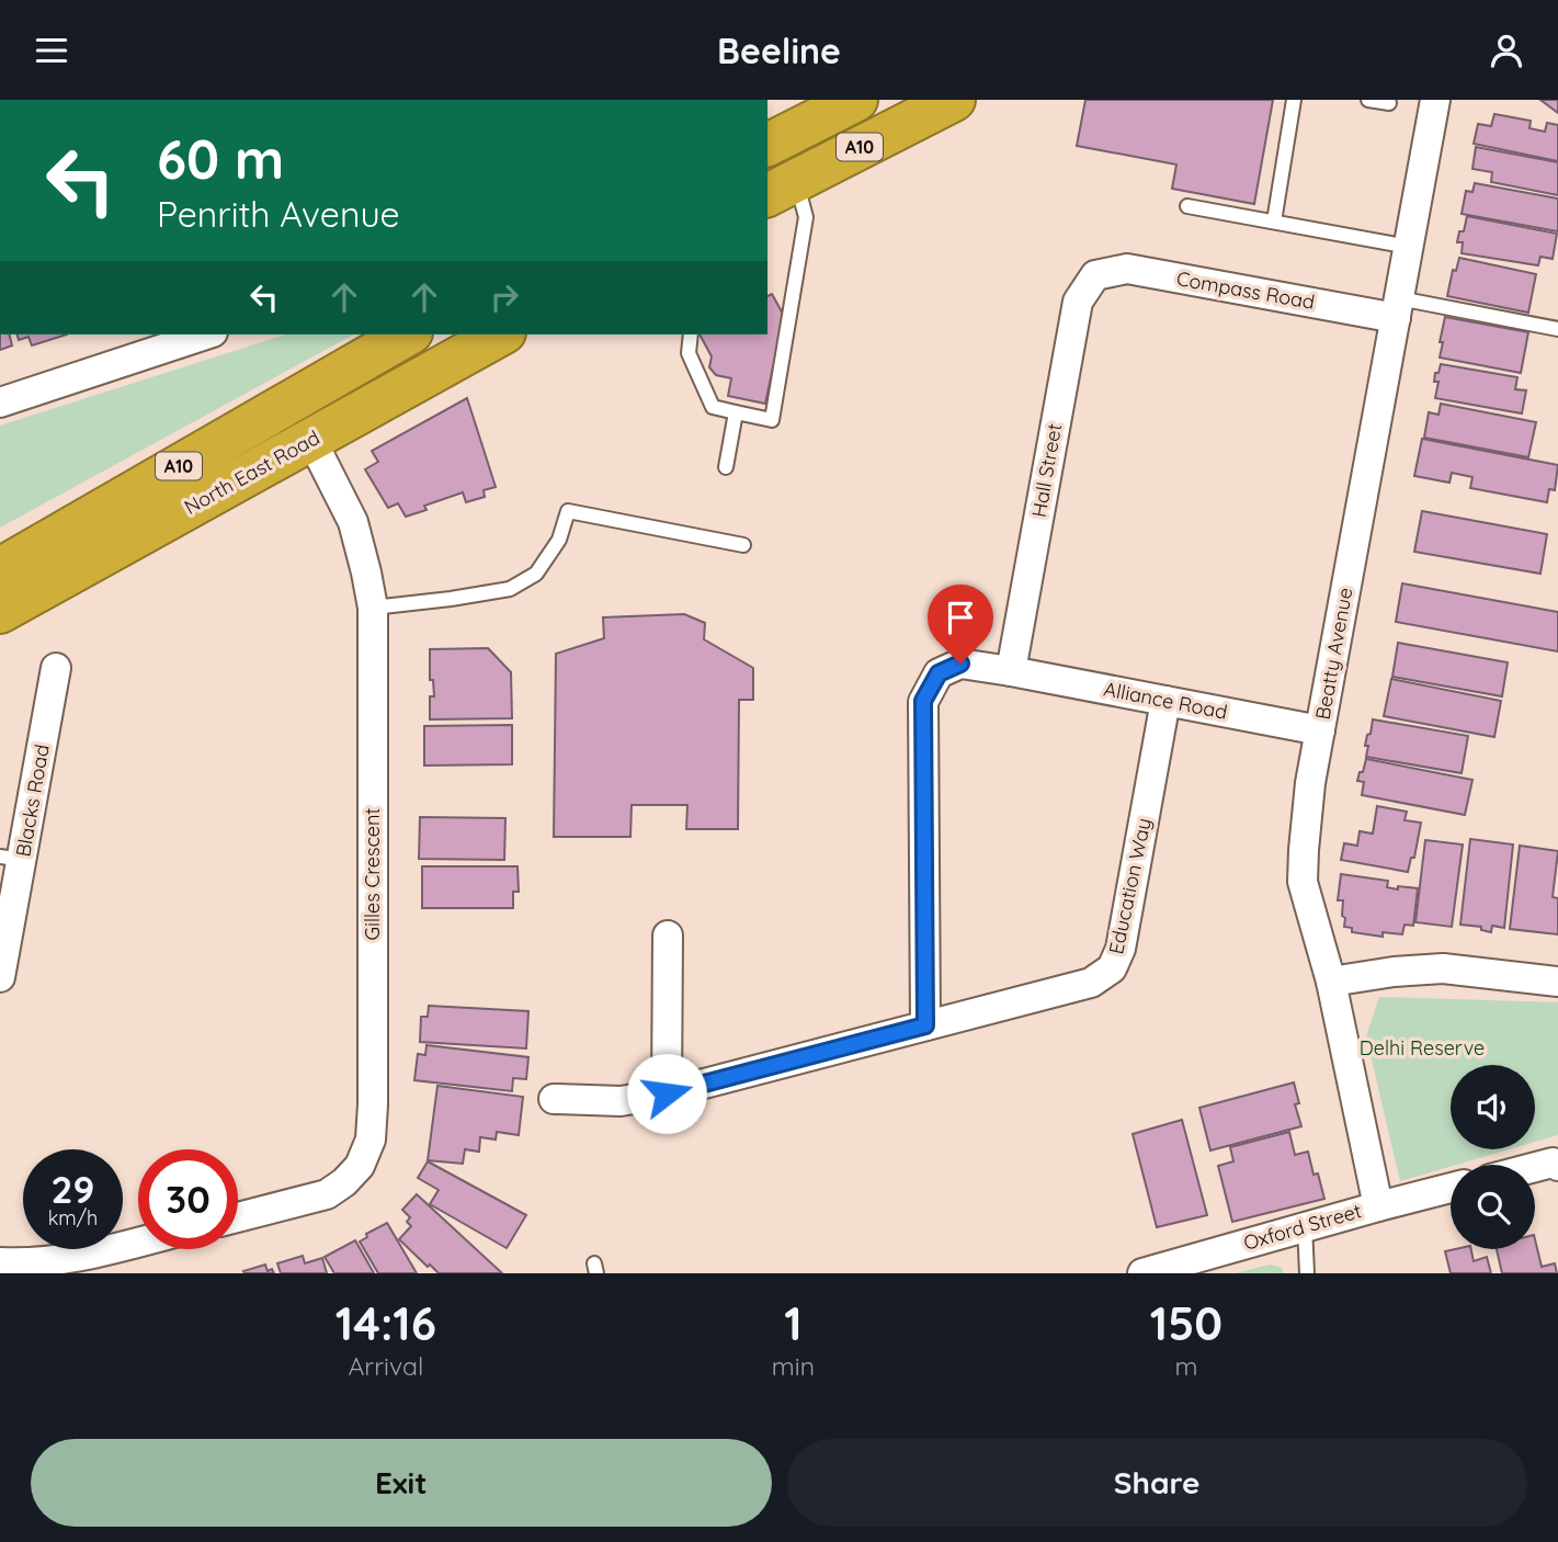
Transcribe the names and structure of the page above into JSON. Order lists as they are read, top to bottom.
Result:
{
  "streets": {
    "highway": ["A10", "North East Road"],
    "street": [
      "Compass Road",
      "Hall Street",
      "Beatty Avenue",
      "Alliance Road",
      "Blacks Road",
      "Gilles Crescent",
      "Education Way",
      "Oxford Street"
    ]
  },
  "crossings": [
    ["Compass Road", "Hall Street"],
    ["Compass Road", "Beatty Avenue"],
    ["Hall Street", "Alliance Road"],
    ["North East Road", "Gilles Crescent"],
    ["Beatty Avenue", "Alliance Road"],
    ["Beatty Avenue", "Oxford Street"],
    ["Alliance Road", "Education Way"]
  ],
  "parks": ["Delhi Reserve"],
  "page": {
    "header": "Beeline",
    "turn": ["60 m", "Penrith Avenue"],
    "speed": "29 km/h",
    "limit": "30",
    "eta": [
      "14:16",
      "Arrival",
      "1",
      "min",
      "150",
      "m"
    ],
    "buttons": ["Exit", "Share"]
  }
}
